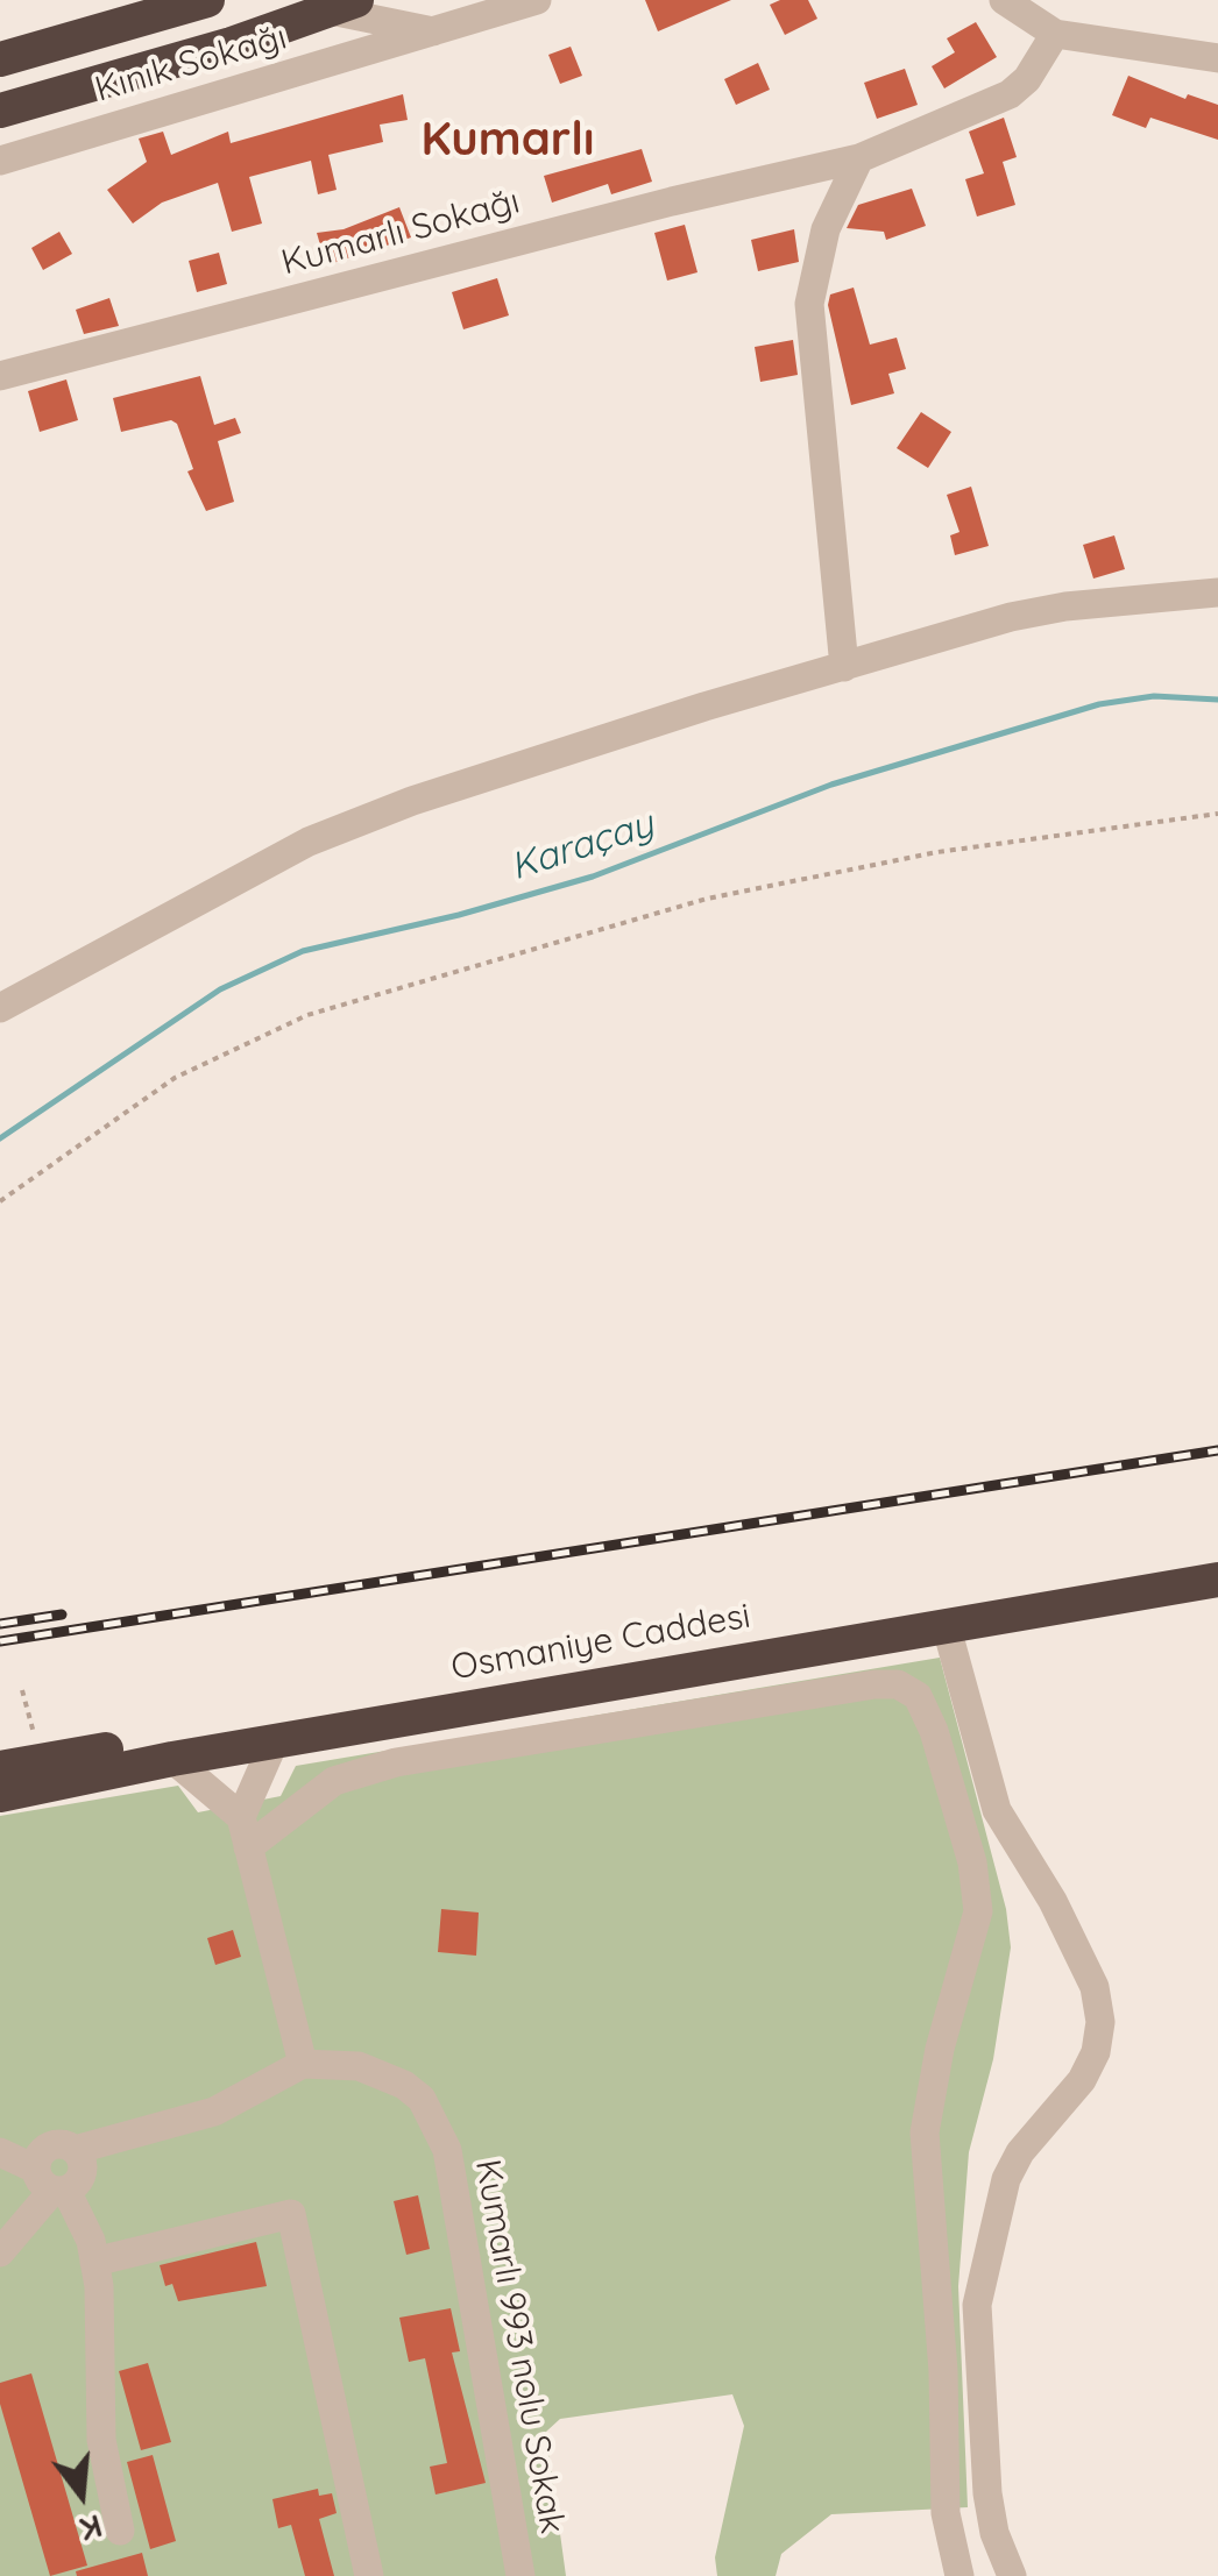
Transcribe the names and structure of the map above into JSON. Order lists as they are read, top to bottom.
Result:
{
  "streets": {
    "highway": ["Osmaniye Caddesi"],
    "street": ["Kınık Sokağı", "Kumarlı Sokağı", "Kumarlı 993 nolu Sokak"]
  },
  "districts": ["Kumarlı"],
  "water": ["Karaçay"],
  "north": "bottom"
}
